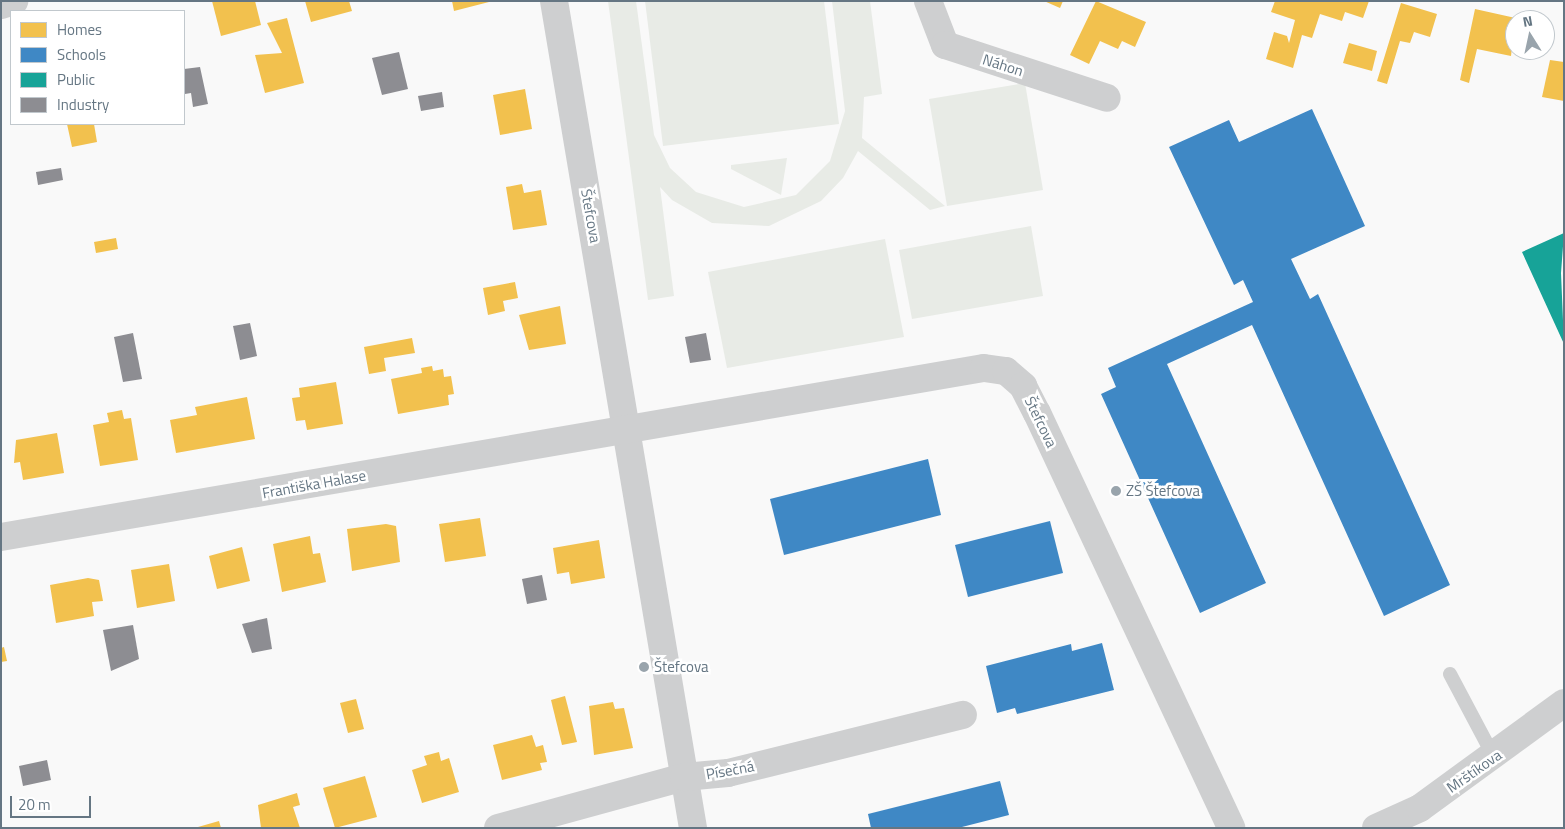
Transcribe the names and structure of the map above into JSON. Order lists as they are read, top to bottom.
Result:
{
  "streets": {
    "street": [
      "Náhon",
      "Štefcova",
      "Františka Halase",
      "Písečná",
      "Mrštíkova"
    ]
  },
  "crossings": [
    ["Štefcova", "Františka Halase"],
    ["Štefcova", "Písečná"]
  ],
  "places": ["ZŠ Štefcova", "Štefcova"],
  "legend": [
    "Homes",
    "Schools",
    "Public",
    "Industry"
  ],
  "scale_bar": "20 m",
  "north": "top"
}
